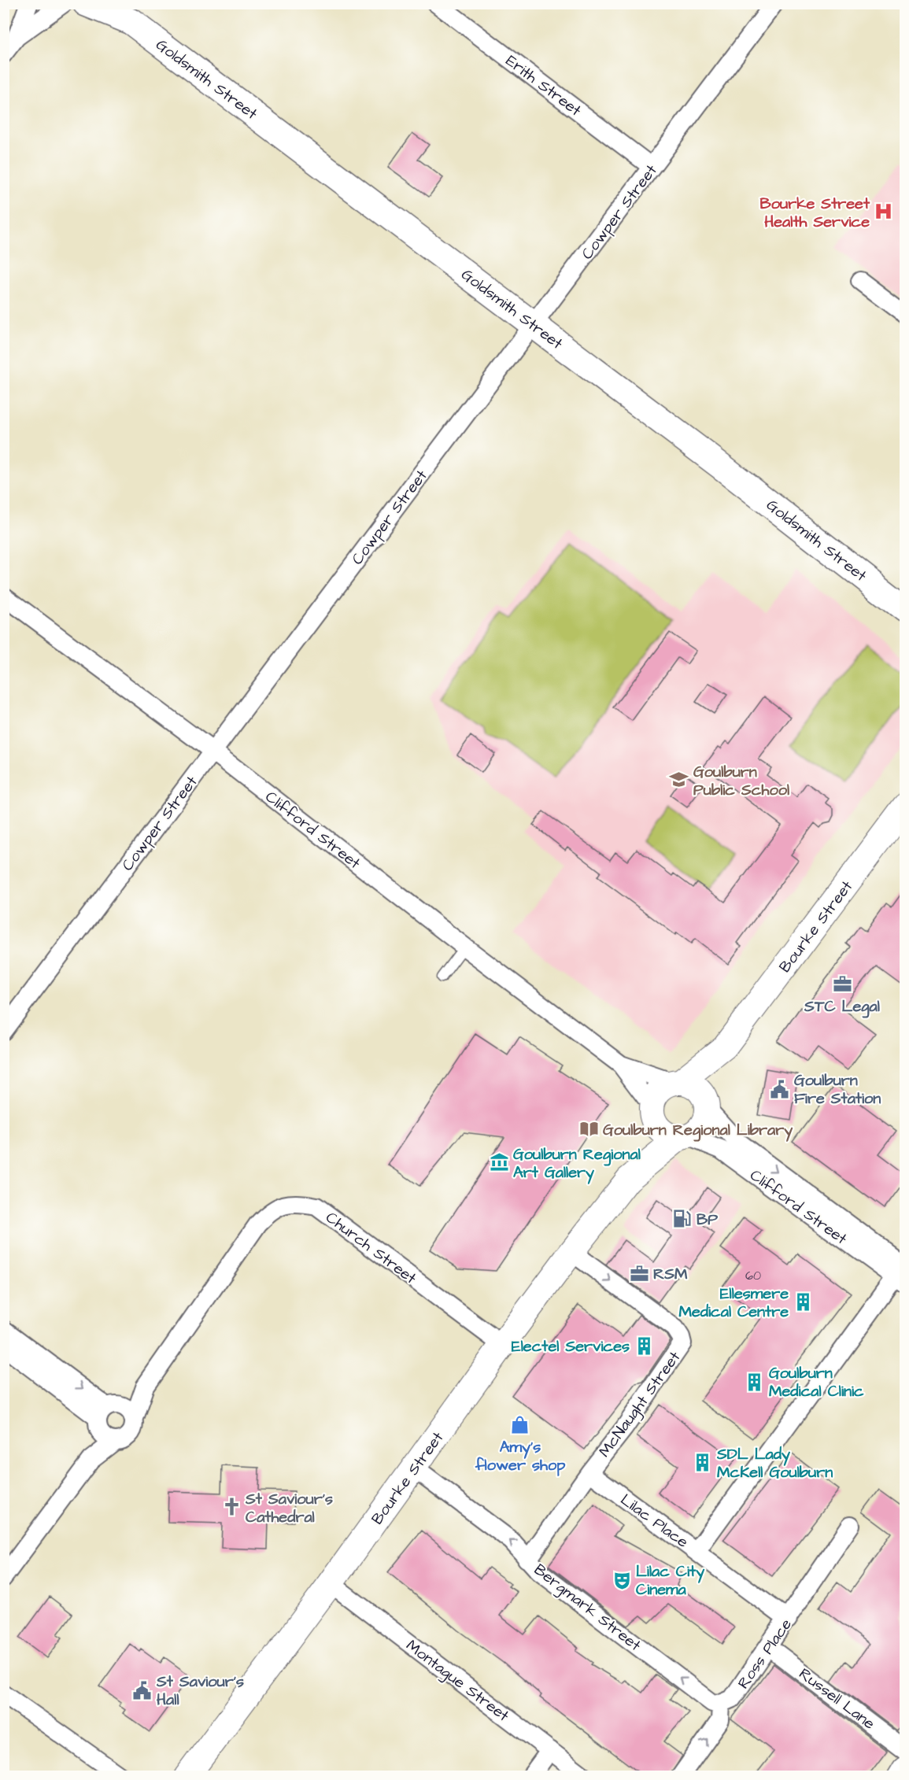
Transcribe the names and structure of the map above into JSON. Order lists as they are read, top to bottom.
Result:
{
  "streets": {
    "main road": ["Goldsmith Street", "Bourke Street"],
    "street": [
      "Erith Street",
      "Cowper Street",
      "Clifford Street",
      "Church Street",
      "McNaught Street",
      "Lilac Place",
      "Bergmark Street",
      "Ross Place",
      "Montague Street",
      "Russell Lane"
    ]
  },
  "crossings": [
    ["Goldsmith Street", "Cowper Street"],
    ["Erith Street", "Cowper Street"],
    ["Cowper Street", "Clifford Street"],
    ["Clifford Street", "Bourke Street"],
    ["Bourke Street", "Church Street"],
    ["Bourke Street", "McNaught Street"],
    ["Bourke Street", "Bergmark Street"],
    ["Bourke Street", "Montague Street"],
    ["McNaught Street", "Lilac Place"],
    ["McNaught Street", "Bergmark Street"],
    ["Lilac Place", "Ross Place"],
    ["Bergmark Street", "Ross Place"],
    ["Ross Place", "Russell Lane"]
  ],
  "one_way": ["Bergmark Street"],
  "places": {
    "hospital": ["Bourke Street Health Service"],
    "school or university": ["Goulburn Public School"],
    "office": ["STC Legal", "RSM"],
    "public building": ["Goulburn Fire Station", "St Saviour's Hall"],
    "library": ["Goulburn Regional Library"],
    "museum": ["Goulburn Regional Art Gallery"],
    "fuel station": ["BP"],
    "building": [
      "Ellesmere Medical Centre",
      "Electel Services",
      "Goulburn Medical Clinic",
      "SDL Lady McKell Goulburn"
    ],
    "shop": ["Amy's flower shop"],
    "church": ["St Saviour's Cathedral"],
    "theatre": ["Lilac City Cinema"]
  },
  "house_numbers": ["60"]
}
